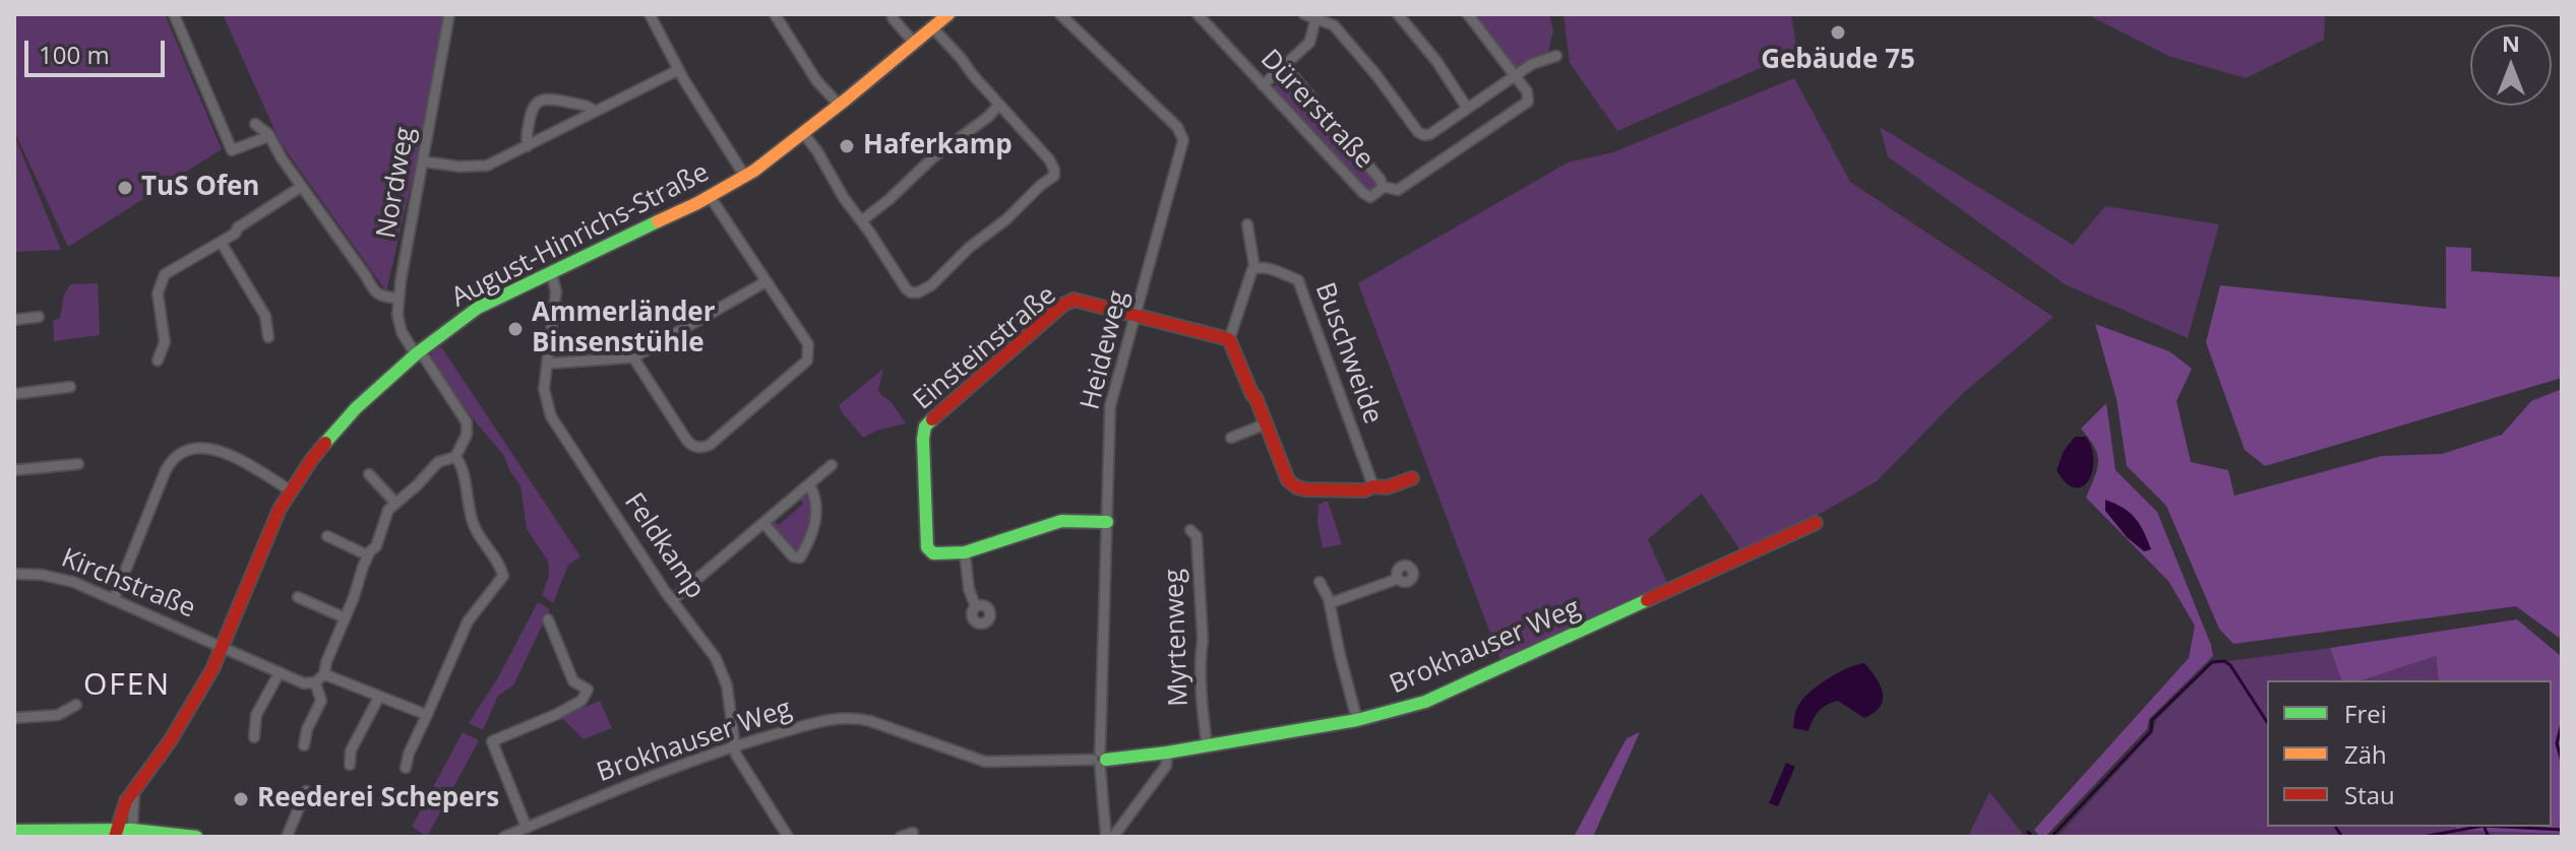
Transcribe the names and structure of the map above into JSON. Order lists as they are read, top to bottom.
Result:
{
  "streets": {
    "street": [
      "Dürerstraße",
      "Nordweg",
      "August-Hinrichs-Straße",
      "Einsteinstraße",
      "Heideweg",
      "Buschweide",
      "Feldkamp",
      "Kirchstraße",
      "Myrtenweg",
      "Brokhauser Weg"
    ]
  },
  "crossings": [
    ["Nordweg", "August-Hinrichs-Straße"],
    ["August-Hinrichs-Straße", "Feldkamp"],
    ["August-Hinrichs-Straße", "Kirchstraße"],
    ["Einsteinstraße", "Heideweg"],
    ["Heideweg", "Brokhauser Weg"],
    ["Feldkamp", "Brokhauser Weg"],
    ["Myrtenweg", "Brokhauser Weg"]
  ],
  "districts": ["OFEN"],
  "places": [
    "Gebäude 75",
    "Haferkamp",
    "TuS Ofen",
    "Ammerländer Binsenstühle",
    "Reederei Schepers"
  ],
  "legend": ["Frei", "Zäh", "Stau"],
  "scale_bar": "100 m",
  "north": "top"
}
